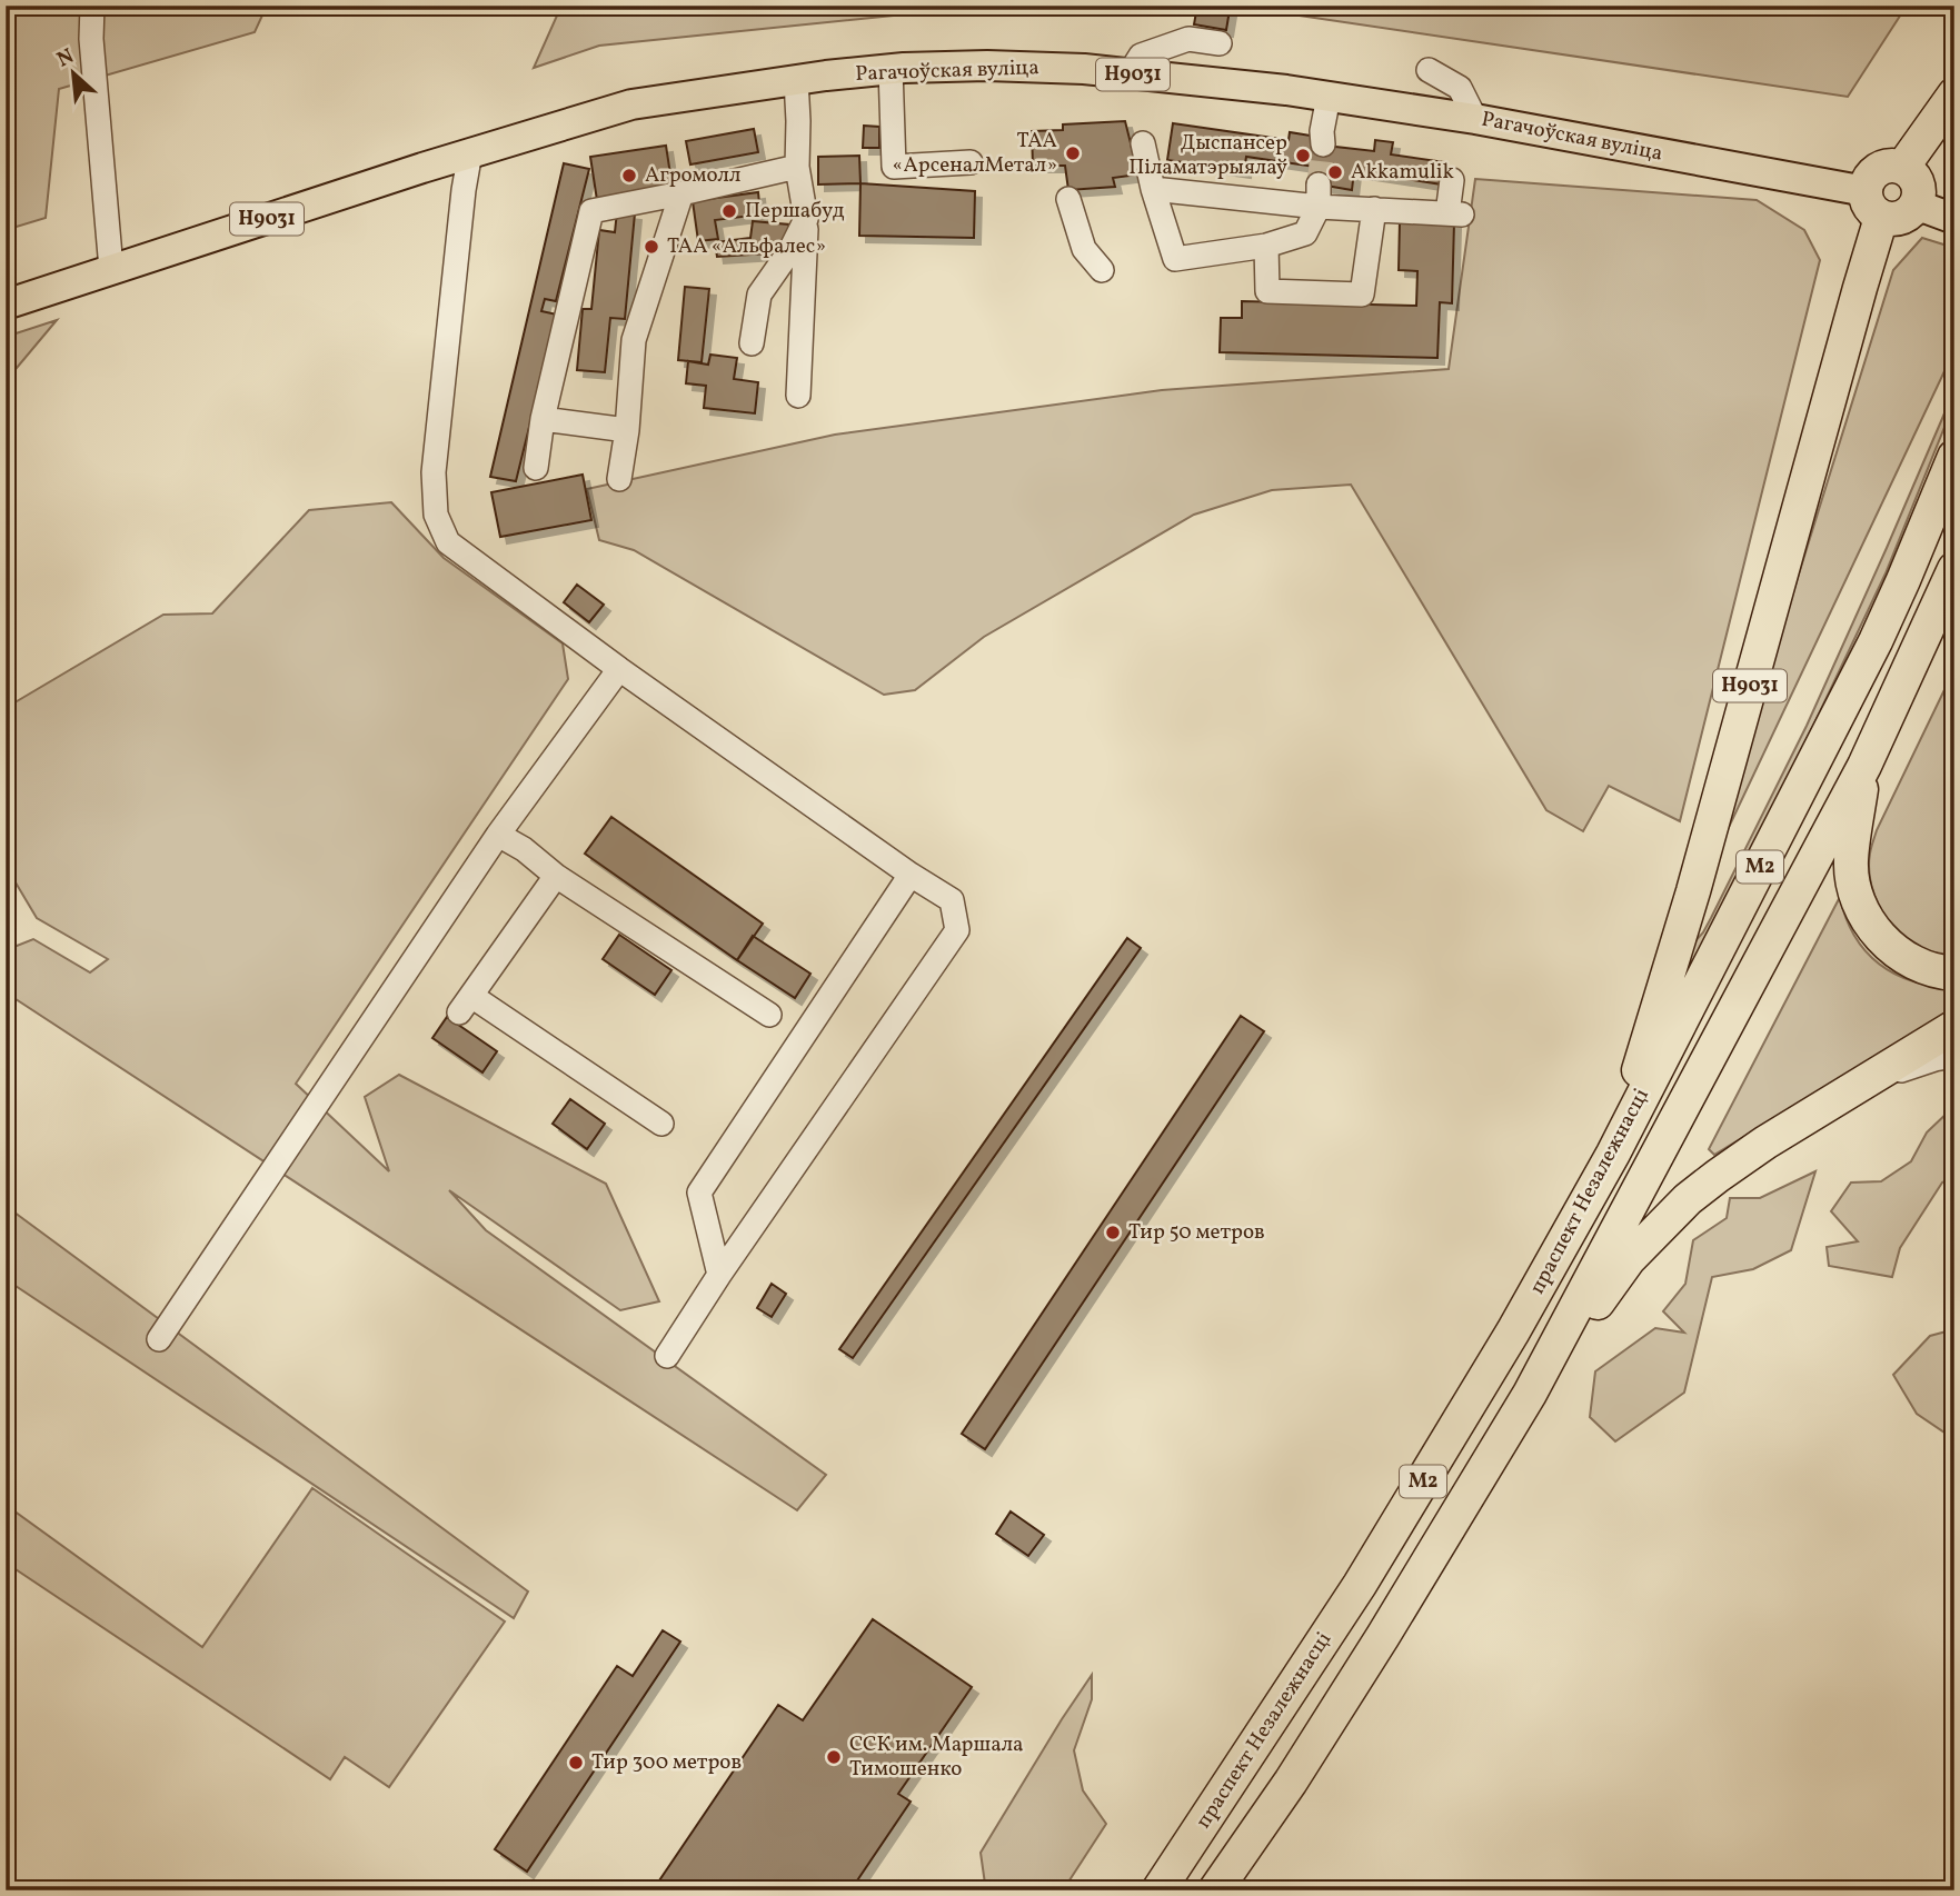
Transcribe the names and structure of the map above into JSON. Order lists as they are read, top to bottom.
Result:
{
  "streets": {
    "highway": ["Н9031", "М2", "праспект Незалежнасці"],
    "main road": ["Рагачоўская вуліца"]
  },
  "crossings": [
    ["Рагачоўская вуліца", "Н9031"],
    ["Н9031", "праспект Незалежнасці"]
  ],
  "places": [
    "ТАА «АрсеналМетал»",
    "Дыспансер Піламатэрыялаў",
    "Akkamulik",
    "Агромолл",
    "Першабуд",
    "ТАА «Альфалес»",
    "Тир 50 метров",
    "ССК им. Маршала Тимошенко",
    "Тир 300 метров"
  ],
  "north": "top left"
}
